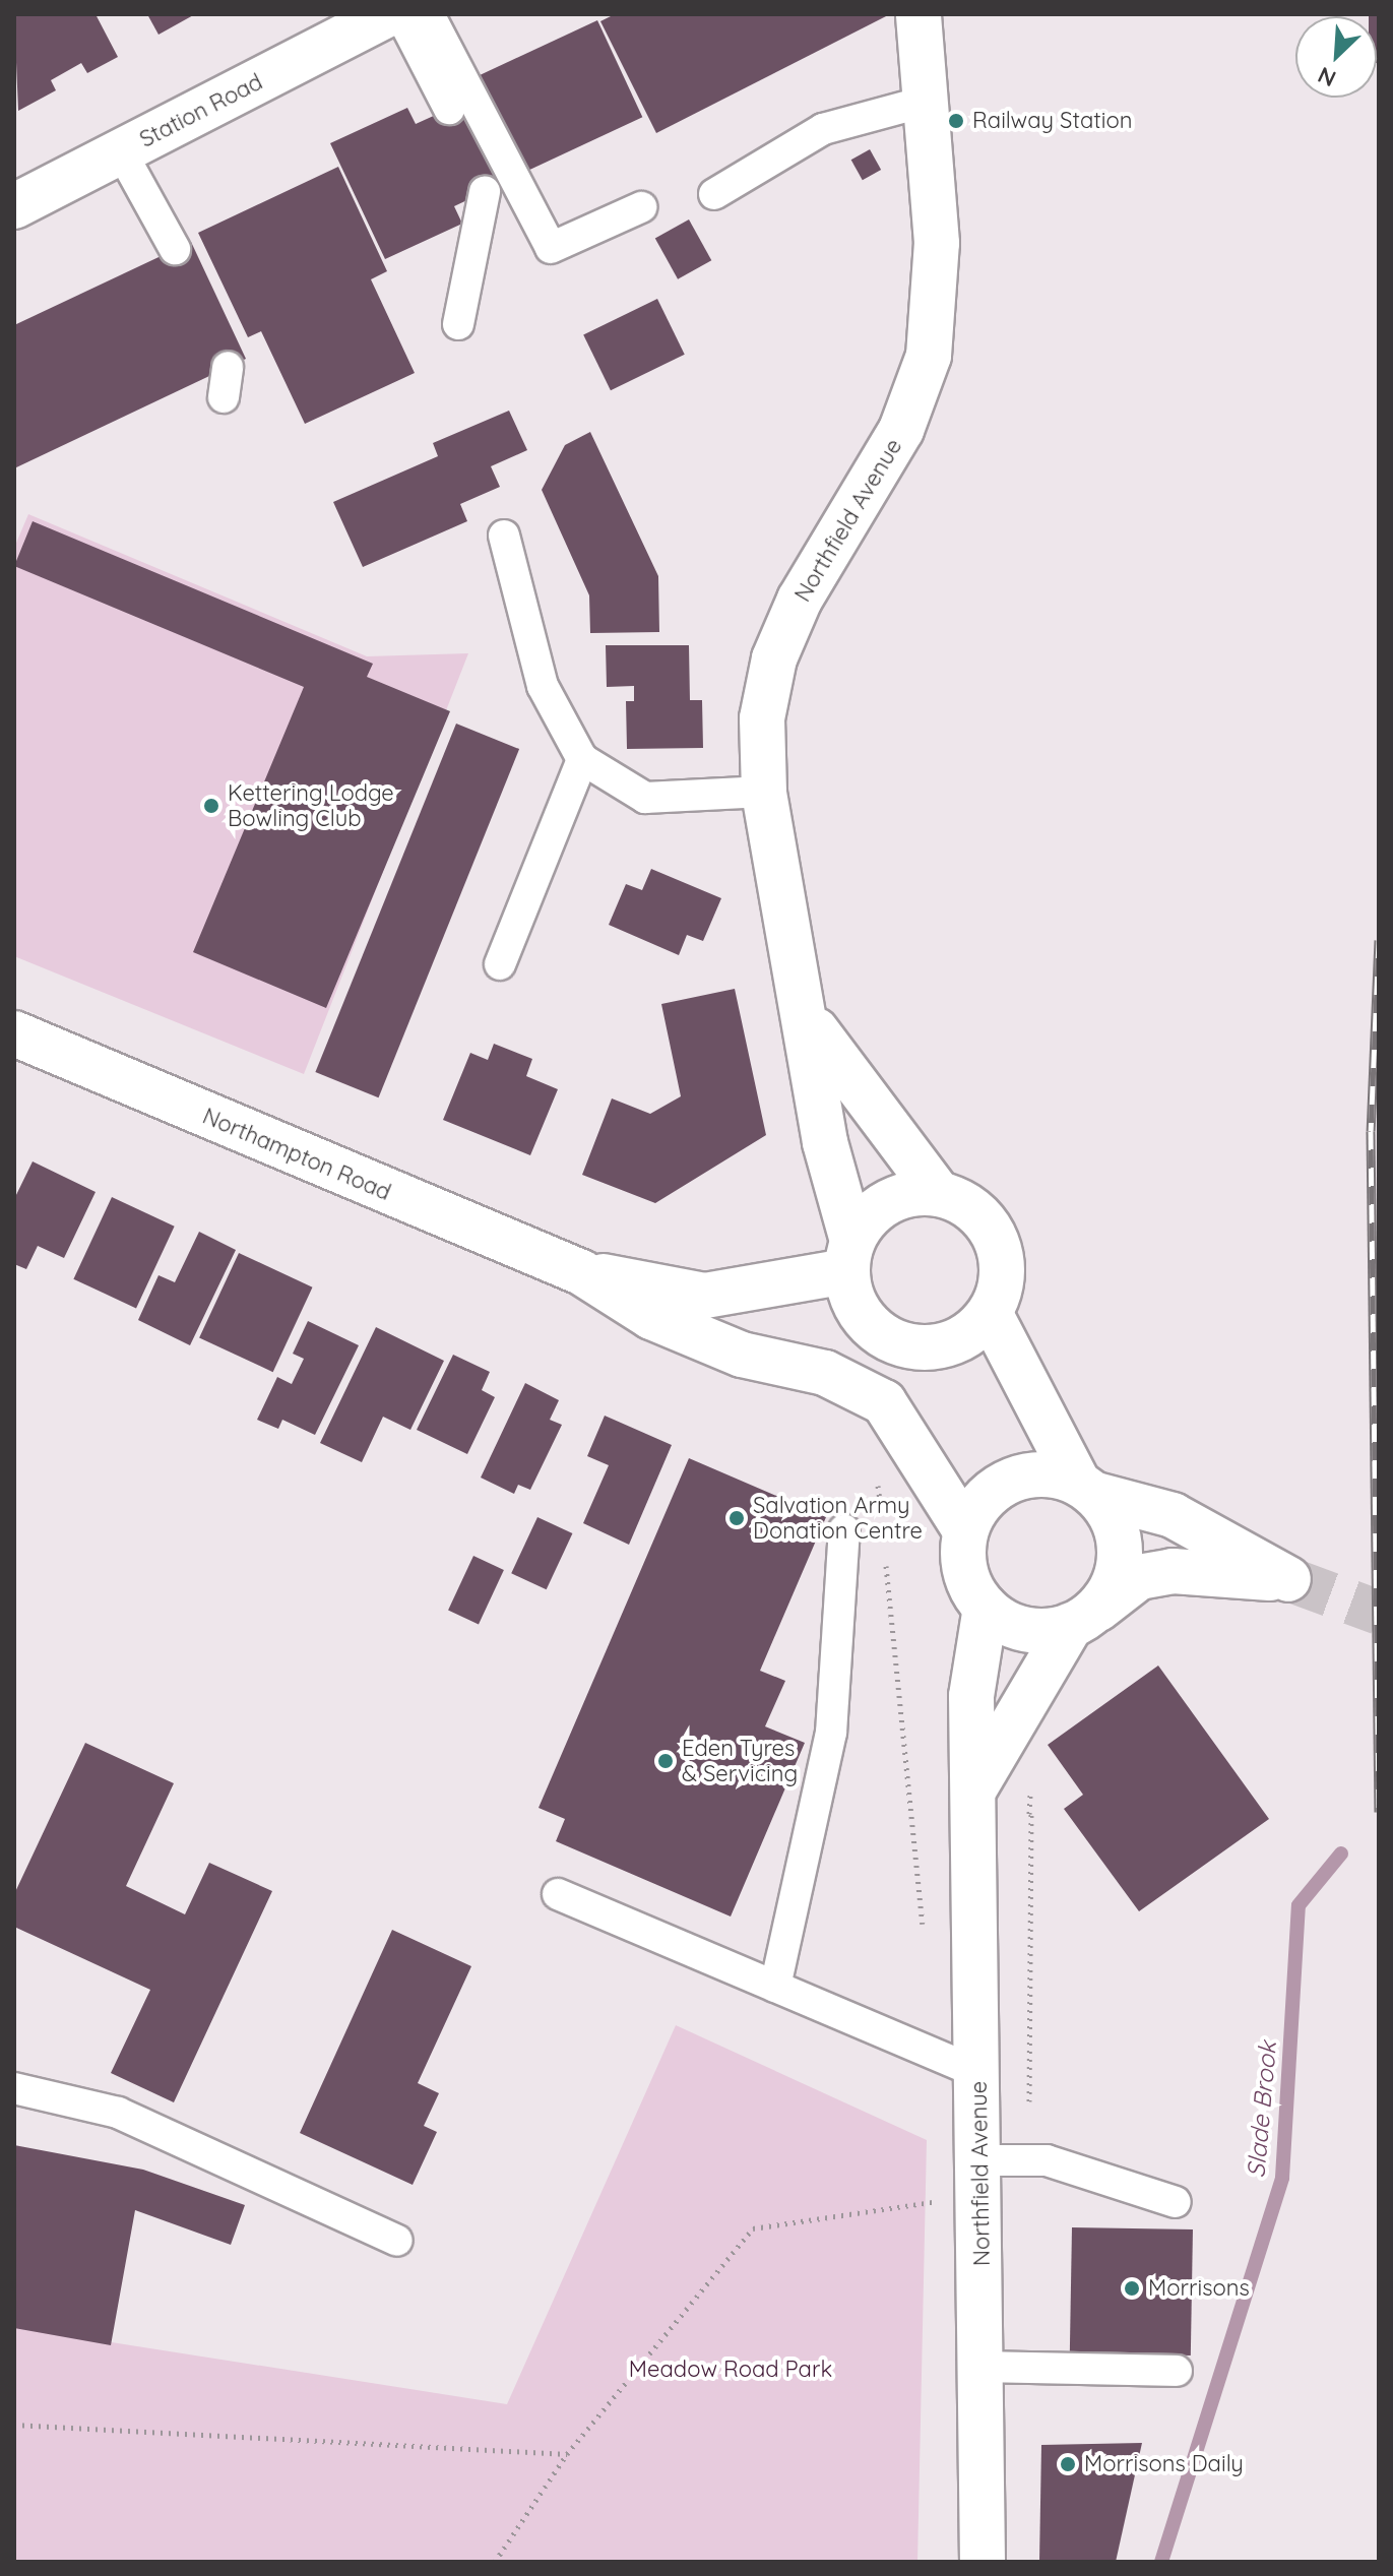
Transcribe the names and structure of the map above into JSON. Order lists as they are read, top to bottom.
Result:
{
  "streets": {
    "main road": ["Station Road", "Northfield Avenue", "Northampton Road"]
  },
  "crossings": [
    ["Northfield Avenue", "Northampton Road"]
  ],
  "water": ["Slade Brook"],
  "parks": ["Meadow Road Park"],
  "places": [
    "Railway Station",
    "Kettering Lodge Bowling Club",
    "Salvation Army Donation Centre",
    "Eden Tyres & Servicing",
    "Morrisons",
    "Morrisons Daily"
  ],
  "north": "bottom left"
}
